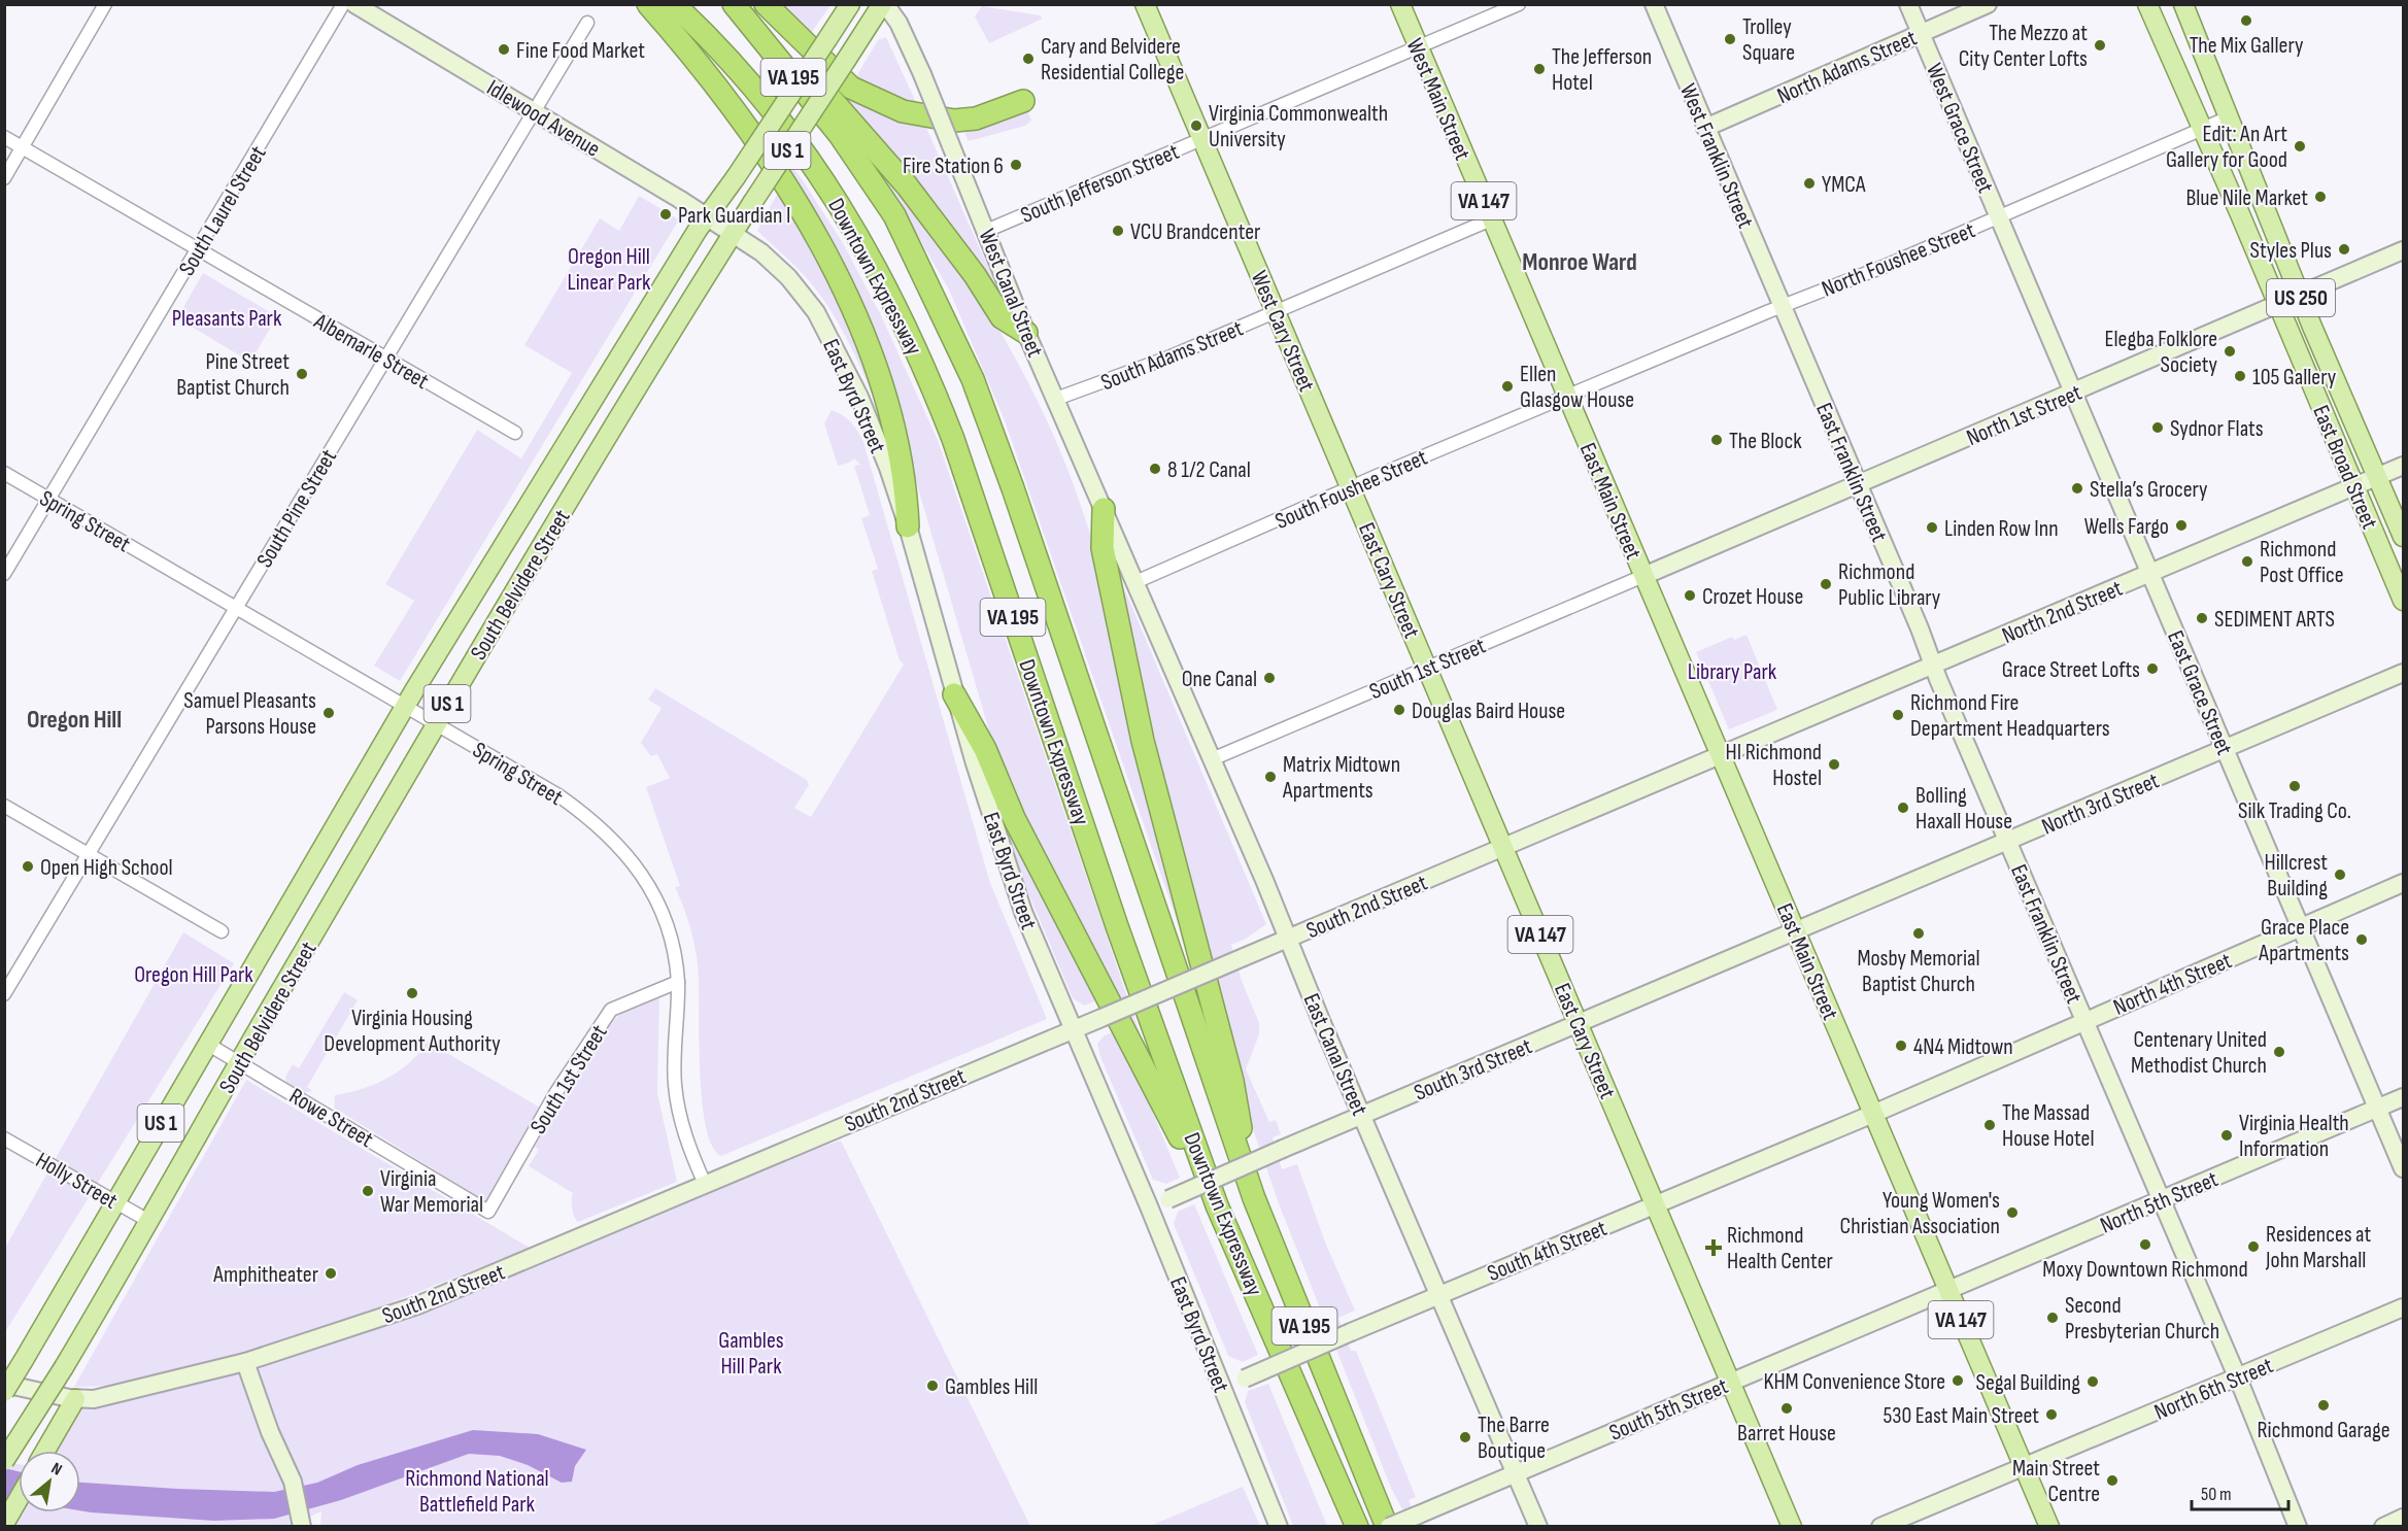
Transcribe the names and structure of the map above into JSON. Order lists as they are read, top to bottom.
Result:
{
  "streets": {
    "highway": ["VA 195", "Downtown Expressway"],
    "main road": [
      "West Main Street",
      "US 1",
      "VA 147",
      "US 250",
      "West Cary Street",
      "East Broad Street",
      "East Main Street",
      "East Cary Street",
      "South Belvidere Street"
    ],
    "street": [
      "North Adams Street",
      "Idlewood Avenue",
      "West Grace Street",
      "West Franklin Street",
      "South Jefferson Street",
      "South Laurel Street",
      "North Foushee Street",
      "West Canal Street",
      "Albemarle Street",
      "South Adams Street",
      "East Byrd Street",
      "North 1st Street",
      "East Franklin Street",
      "South Foushee Street",
      "South Pine Street",
      "Spring Street",
      "North 2nd Street",
      "South 1st Street",
      "East Grace Street",
      "North 3rd Street",
      "South 2nd Street",
      "North 4th Street",
      "East Canal Street",
      "South 3rd Street",
      "Rowe Street",
      "Holly Street",
      "North 5th Street",
      "South 4th Street",
      "North 6th Street",
      "South 5th Street"
    ]
  },
  "crossings": [
    ["North Adams Street", "West Grace Street"],
    ["North Adams Street", "West Franklin Street"],
    ["West Main Street", "South Jefferson Street"],
    ["West Main Street", "North Foushee Street"],
    ["West Main Street", "South Adams Street"],
    ["West Main Street", "South Foushee Street"],
    ["West Main Street", "East Main Street"],
    ["Idlewood Avenue", "East Byrd Street"],
    ["Idlewood Avenue", "South Pine Street"],
    ["Idlewood Avenue", "South Belvidere Street"],
    ["West Grace Street", "North Foushee Street"],
    ["West Grace Street", "East Grace Street"],
    ["West Franklin Street", "North Foushee Street"],
    ["West Franklin Street", "East Franklin Street"],
    ["South Jefferson Street", "West Canal Street"],
    ["South Jefferson Street", "West Cary Street"],
    ["South Laurel Street", "Albemarle Street"],
    ["South Laurel Street", "Spring Street"],
    ["North Foushee Street", "US 250"],
    ["North Foushee Street", "East Broad Street"],
    ["North Foushee Street", "East Franklin Street"],
    ["North Foushee Street", "South Foushee Street"],
    ["North Foushee Street", "East Main Street"],
    ["North Foushee Street", "East Grace Street"],
    ["Downtown Expressway", "South 5th Street"],
    ["West Canal Street", "South Adams Street"],
    ["West Canal Street", "South Foushee Street"],
    ["West Canal Street", "South Belvidere Street"],
    ["West Canal Street", "East Canal Street"],
    ["US 250", "East Broad Street"],
    ["West Cary Street", "South Adams Street"],
    ["West Cary Street", "South Foushee Street"],
    ["West Cary Street", "East Cary Street"],
    ["Albemarle Street", "South Pine Street"],
    ["East Byrd Street", "South Belvidere Street"],
    ["East Byrd Street", "South 2nd Street"],
    ["East Byrd Street", "South 3rd Street"],
    ["East Byrd Street", "South 4th Street"],
    ["North 1st Street", "East Broad Street"],
    ["North 1st Street", "East Franklin Street"],
    ["North 1st Street", "East Main Street"],
    ["North 1st Street", "South 1st Street"],
    ["North 1st Street", "East Grace Street"],
    ["East Broad Street", "North 2nd Street"],
    ["East Franklin Street", "North 2nd Street"],
    ["East Franklin Street", "North 3rd Street"],
    ["East Franklin Street", "North 4th Street"],
    ["East Franklin Street", "North 5th Street"],
    ["East Franklin Street", "North 6th Street"],
    ["South Foushee Street", "East Main Street"],
    ["South Foushee Street", "East Cary Street"],
    ["South Foushee Street", "East Canal Street"],
    ["East Main Street", "North 2nd Street"],
    ["East Main Street", "South 1st Street"],
    ["East Main Street", "North 3rd Street"],
    ["East Main Street", "South 2nd Street"],
    ["East Main Street", "North 4th Street"],
    ["East Main Street", "South 3rd Street"],
    ["East Main Street", "North 5th Street"],
    ["East Main Street", "South 4th Street"],
    ["East Main Street", "North 6th Street"],
    ["East Main Street", "South 5th Street"],
    ["South Pine Street", "Spring Street"],
    ["Spring Street", "South Belvidere Street"],
    ["Spring Street", "South 1st Street"],
    ["Spring Street", "South 2nd Street"],
    ["East Cary Street", "South 1st Street"],
    ["East Cary Street", "South 2nd Street"],
    ["East Cary Street", "South 3rd Street"],
    ["East Cary Street", "South 4th Street"],
    ["East Cary Street", "South 5th Street"],
    ["South Belvidere Street", "Rowe Street"],
    ["South Belvidere Street", "Holly Street"],
    ["North 2nd Street", "East Grace Street"],
    ["North 2nd Street", "South 2nd Street"],
    ["South 1st Street", "East Canal Street"],
    ["South 1st Street", "Rowe Street"],
    ["East Grace Street", "North 3rd Street"],
    ["East Grace Street", "North 4th Street"],
    ["East Grace Street", "North 5th Street"],
    ["North 3rd Street", "South 3rd Street"],
    ["South 2nd Street", "East Canal Street"],
    ["North 4th Street", "South 4th Street"],
    ["East Canal Street", "South 3rd Street"],
    ["East Canal Street", "South 4th Street"],
    ["East Canal Street", "South 5th Street"],
    ["North 5th Street", "South 5th Street"]
  ],
  "districts": ["Monroe Ward", "Oregon Hill"],
  "parks": [
    "Oregon Hill Linear Park",
    "Pleasants Park",
    "Library Park",
    "Oregon Hill Park",
    "Gambles Hill Park",
    "Richmond National Battlefield Park"
  ],
  "places": {
    "other": [
      "The Mix Gallery",
      "Trolley Square",
      "The Mezzo at City Center Lofts",
      "Fine Food Market",
      "Cary and Belvidere Residential College",
      "The Jefferson Hotel",
      "Virginia Commonwealth University",
      "Edit: An Art Gallery for Good",
      "Fire Station 6",
      "YMCA",
      "Blue Nile Market",
      "Park Guardian I",
      "VCU Brandcenter",
      "Styles Plus",
      "Elegba Folklore Society",
      "Pine Street Baptist Church",
      "105 Gallery",
      "Ellen Glasgow House",
      "Sydnor Flats",
      "The Block",
      "8 1/2 Canal",
      "Stella’s Grocery",
      "Wells Fargo",
      "Linden Row Inn",
      "Richmond Post Office",
      "Richmond Public Library",
      "Crozet House",
      "SEDIMENT ARTS",
      "Grace Street Lofts",
      "One Canal",
      "Douglas Baird House",
      "Samuel Pleasants Parsons House",
      "Richmond Fire Department Headquarters",
      "HI Richmond Hostel",
      "Matrix Midtown Apartments",
      "Silk Trading Co.",
      "Bolling Haxall House",
      "Open High School",
      "Hillcrest Building",
      "Mosby Memorial Baptist Church",
      "Grace Place Apartments",
      "Virginia Housing Development Authority",
      "4N4 Midtown",
      "Centenary United Methodist Church",
      "The Massad House Hotel",
      "Virginia Health Information",
      "Virginia War Memorial",
      "Young Women's Christian Association",
      "Moxy Downtown Richmond",
      "Residences at John Marshall",
      "Amphitheater",
      "Second Presbyterian Church",
      "KHM Convenience Store",
      "Segal Building",
      "Gambles Hill",
      "Richmond Garage",
      "Barret House",
      "530 East Main Street",
      "The Barre Boutique",
      "Main Street Centre"
    ],
    "health": ["Richmond Health Center"]
  },
  "scale_bar": "50 m",
  "north": "top right"
}
